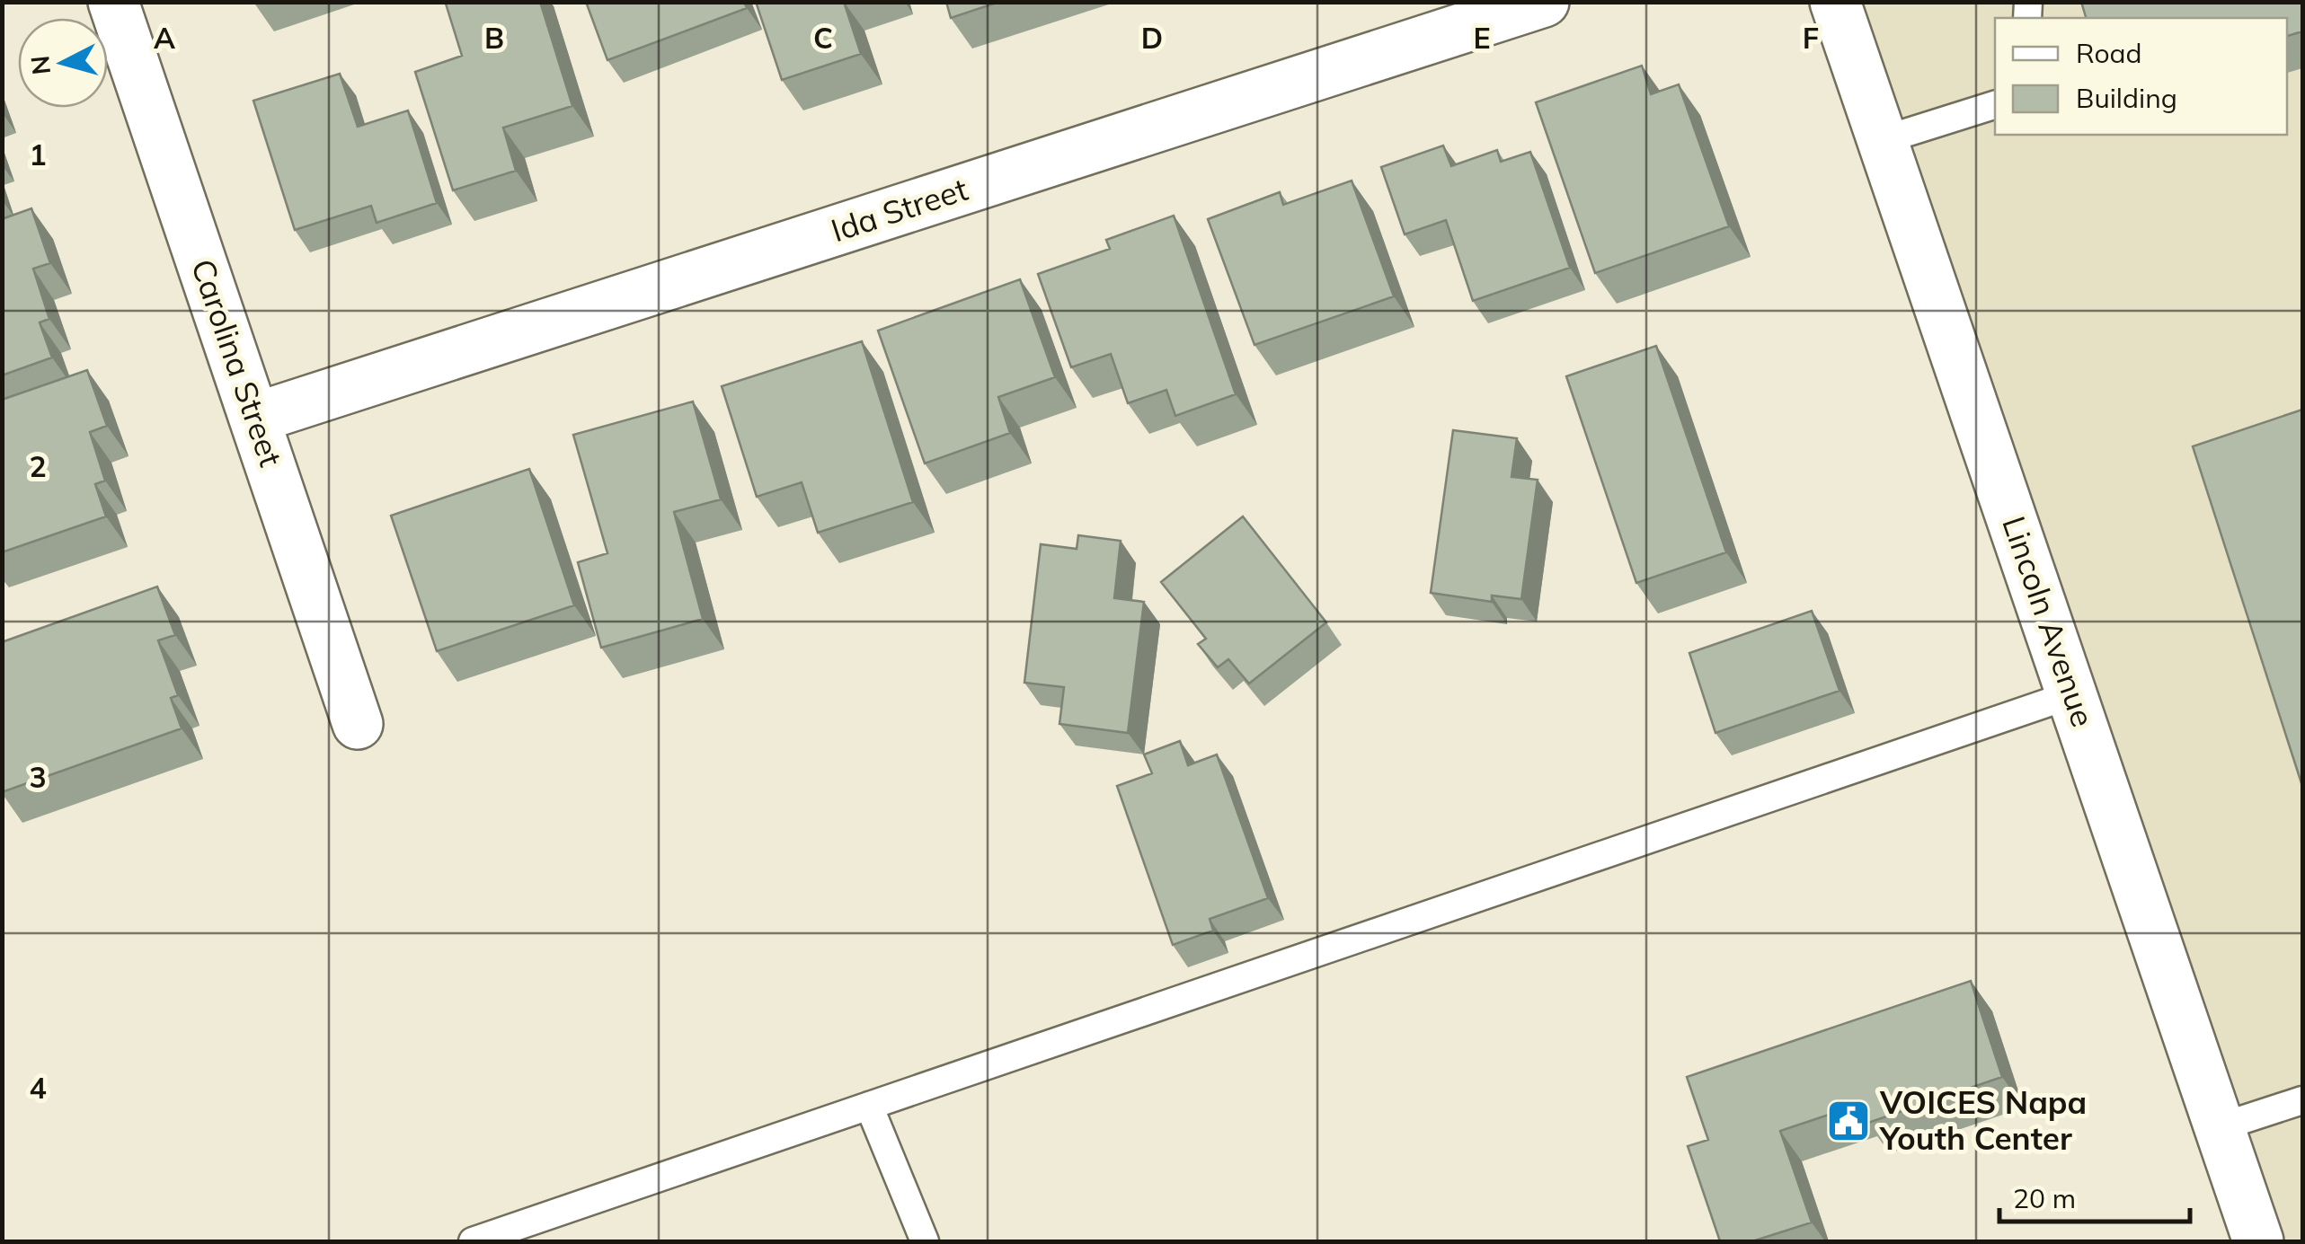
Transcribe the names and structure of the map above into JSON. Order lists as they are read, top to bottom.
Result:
{
  "streets": {
    "street": ["Ida Street", "Carolina Street", "Lincoln Avenue"]
  },
  "crossings": [
    ["Ida Street", "Carolina Street"]
  ],
  "places": {
    "public building": ["VOICES Napa Youth Center"]
  },
  "legend": ["Road", "Building"],
  "scale_bar": "20 m",
  "north": "left",
  "grid": {
    "columns": [
      "A",
      "B",
      "C",
      "D",
      "E",
      "F"
    ],
    "rows": [
      "1",
      "2",
      "3",
      "4"
    ]
  }
}
